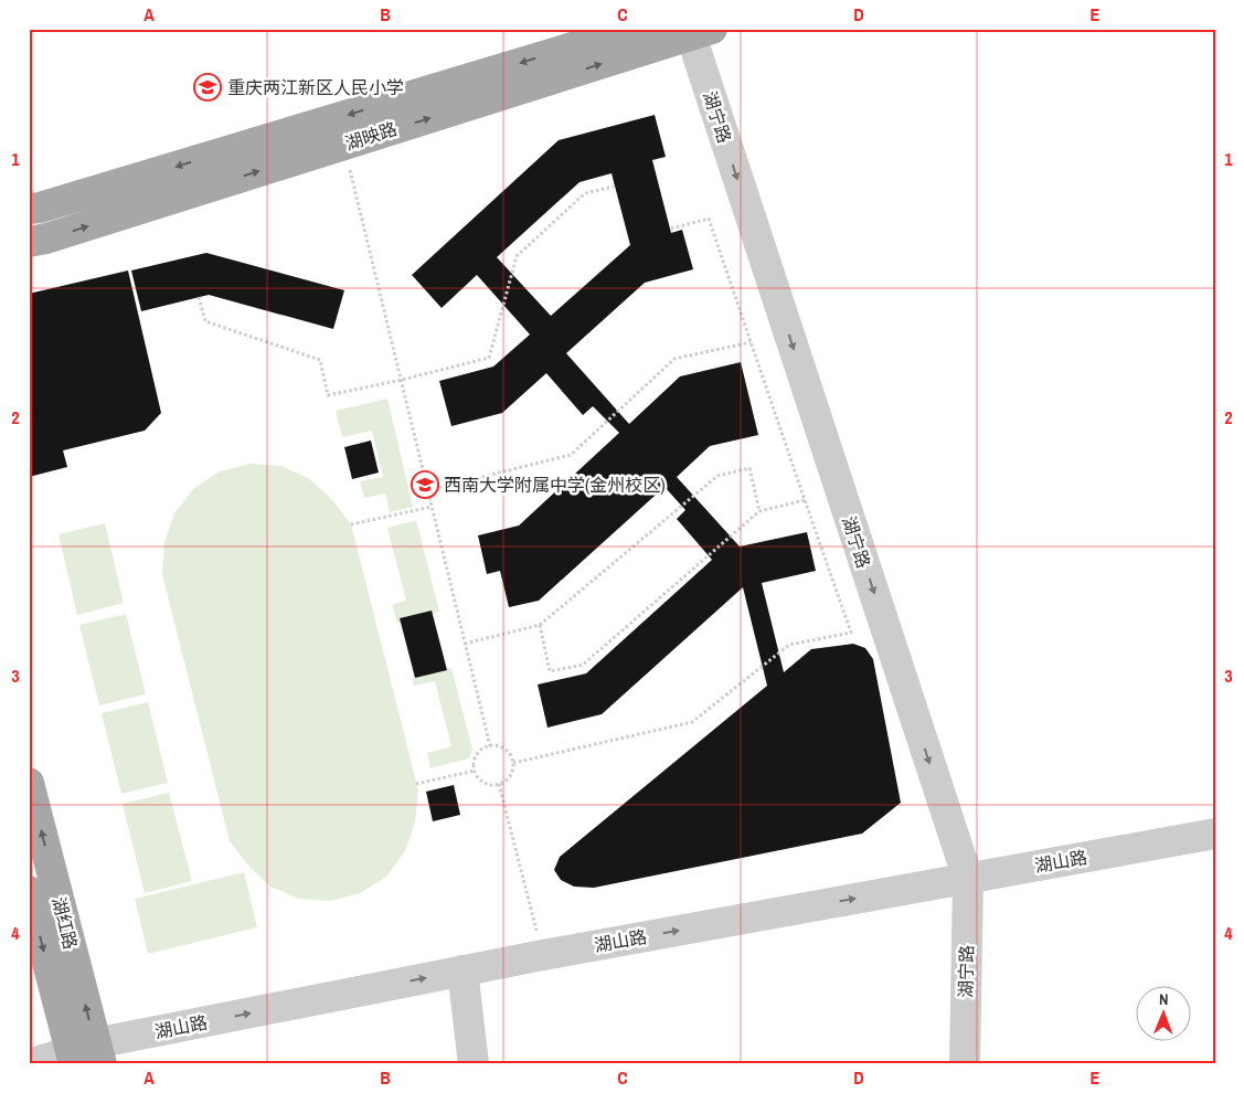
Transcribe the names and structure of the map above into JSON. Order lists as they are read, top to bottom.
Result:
{
  "streets": {
    "main road": ["湖映路", "湖红路"],
    "street": ["湖宁路", "湖山路"]
  },
  "crossings": [
    ["湖宁路", "湖映路"],
    ["湖宁路", "湖山路"],
    ["湖山路", "湖红路"]
  ],
  "one_way": ["湖宁路", "湖山路"],
  "places": {
    "school or university": ["重庆两江新区人民小学", "西南大学附属中学(金州校区)"]
  },
  "north": "top",
  "grid": {
    "columns": [
      "A",
      "B",
      "C",
      "D",
      "E"
    ],
    "rows": [
      "1",
      "2",
      "3",
      "4"
    ]
  }
}
